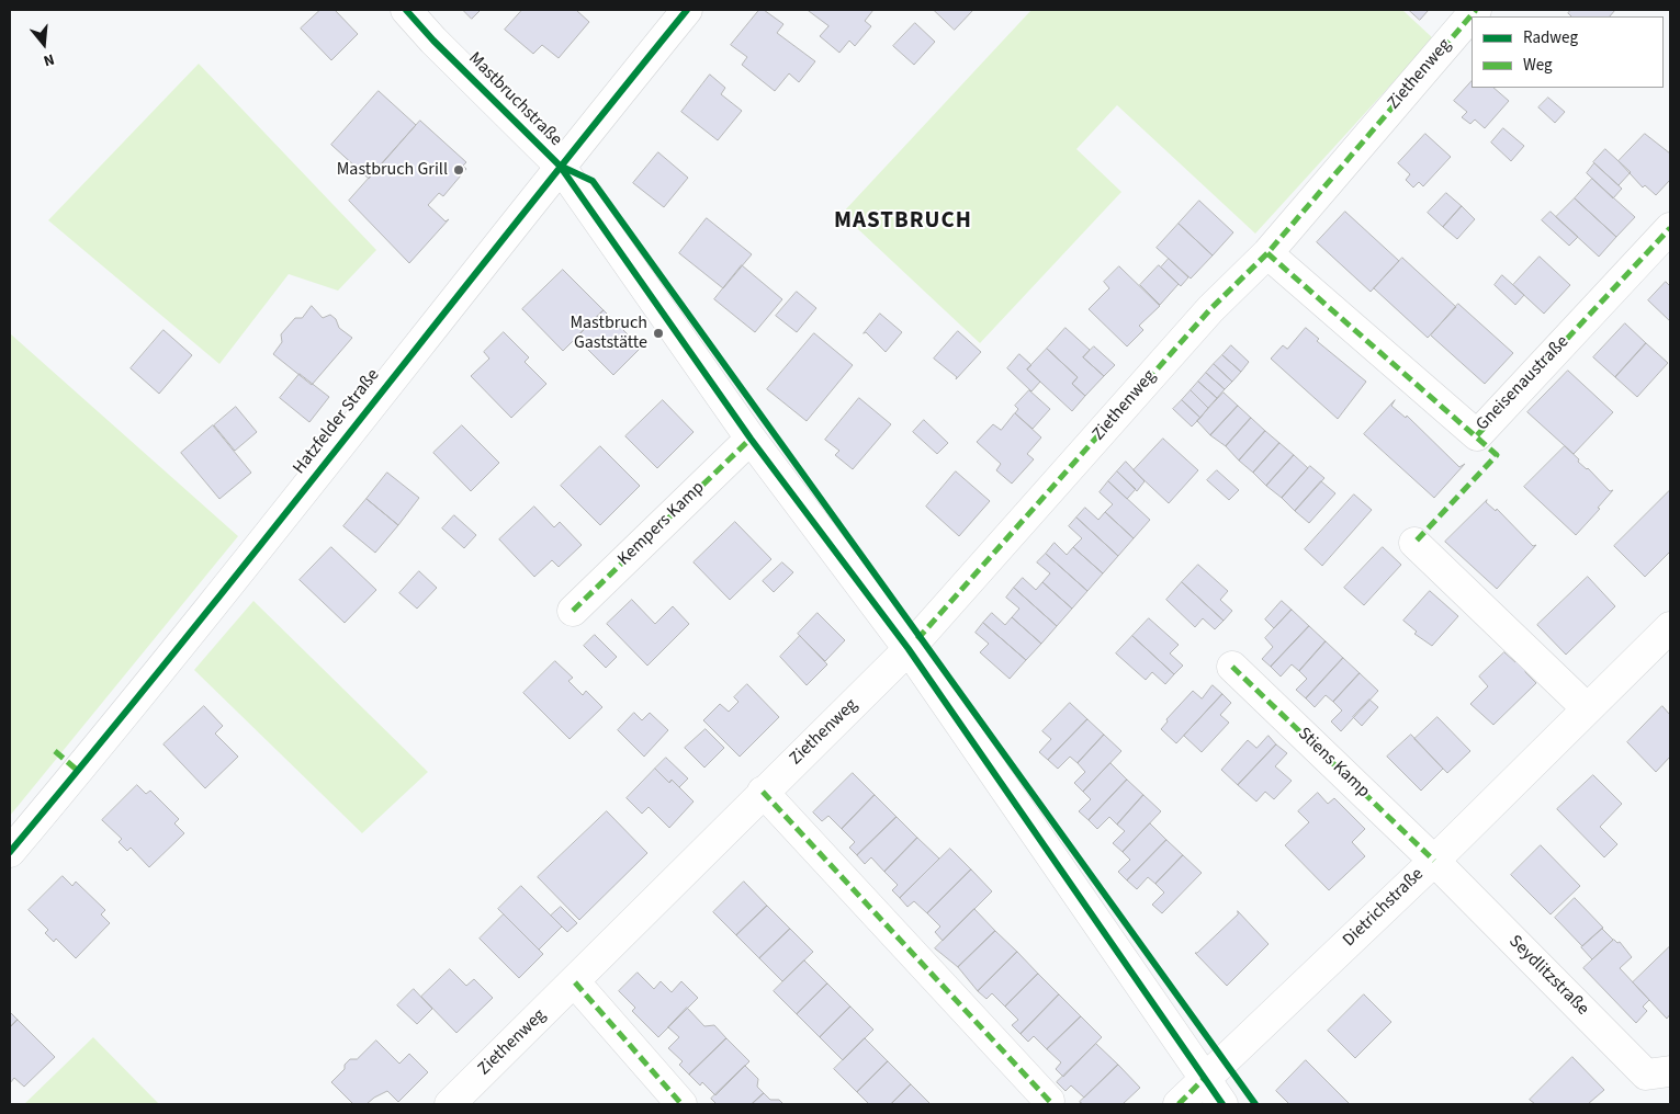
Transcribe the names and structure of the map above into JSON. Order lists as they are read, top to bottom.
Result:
{
  "streets": {
    "street": [
      "Ziethenweg",
      "Mastbruchstraße",
      "Gneisenaustraße",
      "Hatzfelder Straße",
      "Kempers Kamp",
      "Stiens Kamp",
      "Dietrichstraße",
      "Seydlitzstraße"
    ]
  },
  "crossings": [
    ["Ziethenweg", "Mastbruchstraße"],
    ["Ziethenweg", "Gneisenaustraße"],
    ["Mastbruchstraße", "Hatzfelder Straße"],
    ["Mastbruchstraße", "Kempers Kamp"],
    ["Mastbruchstraße", "Dietrichstraße"],
    ["Stiens Kamp", "Dietrichstraße"],
    ["Stiens Kamp", "Seydlitzstraße"],
    ["Dietrichstraße", "Seydlitzstraße"]
  ],
  "districts": ["MASTBRUCH"],
  "places": ["Mastbruch Grill", "Mastbruch Gaststätte"],
  "legend": ["Radweg", "Weg"],
  "north": "bottom"
}
